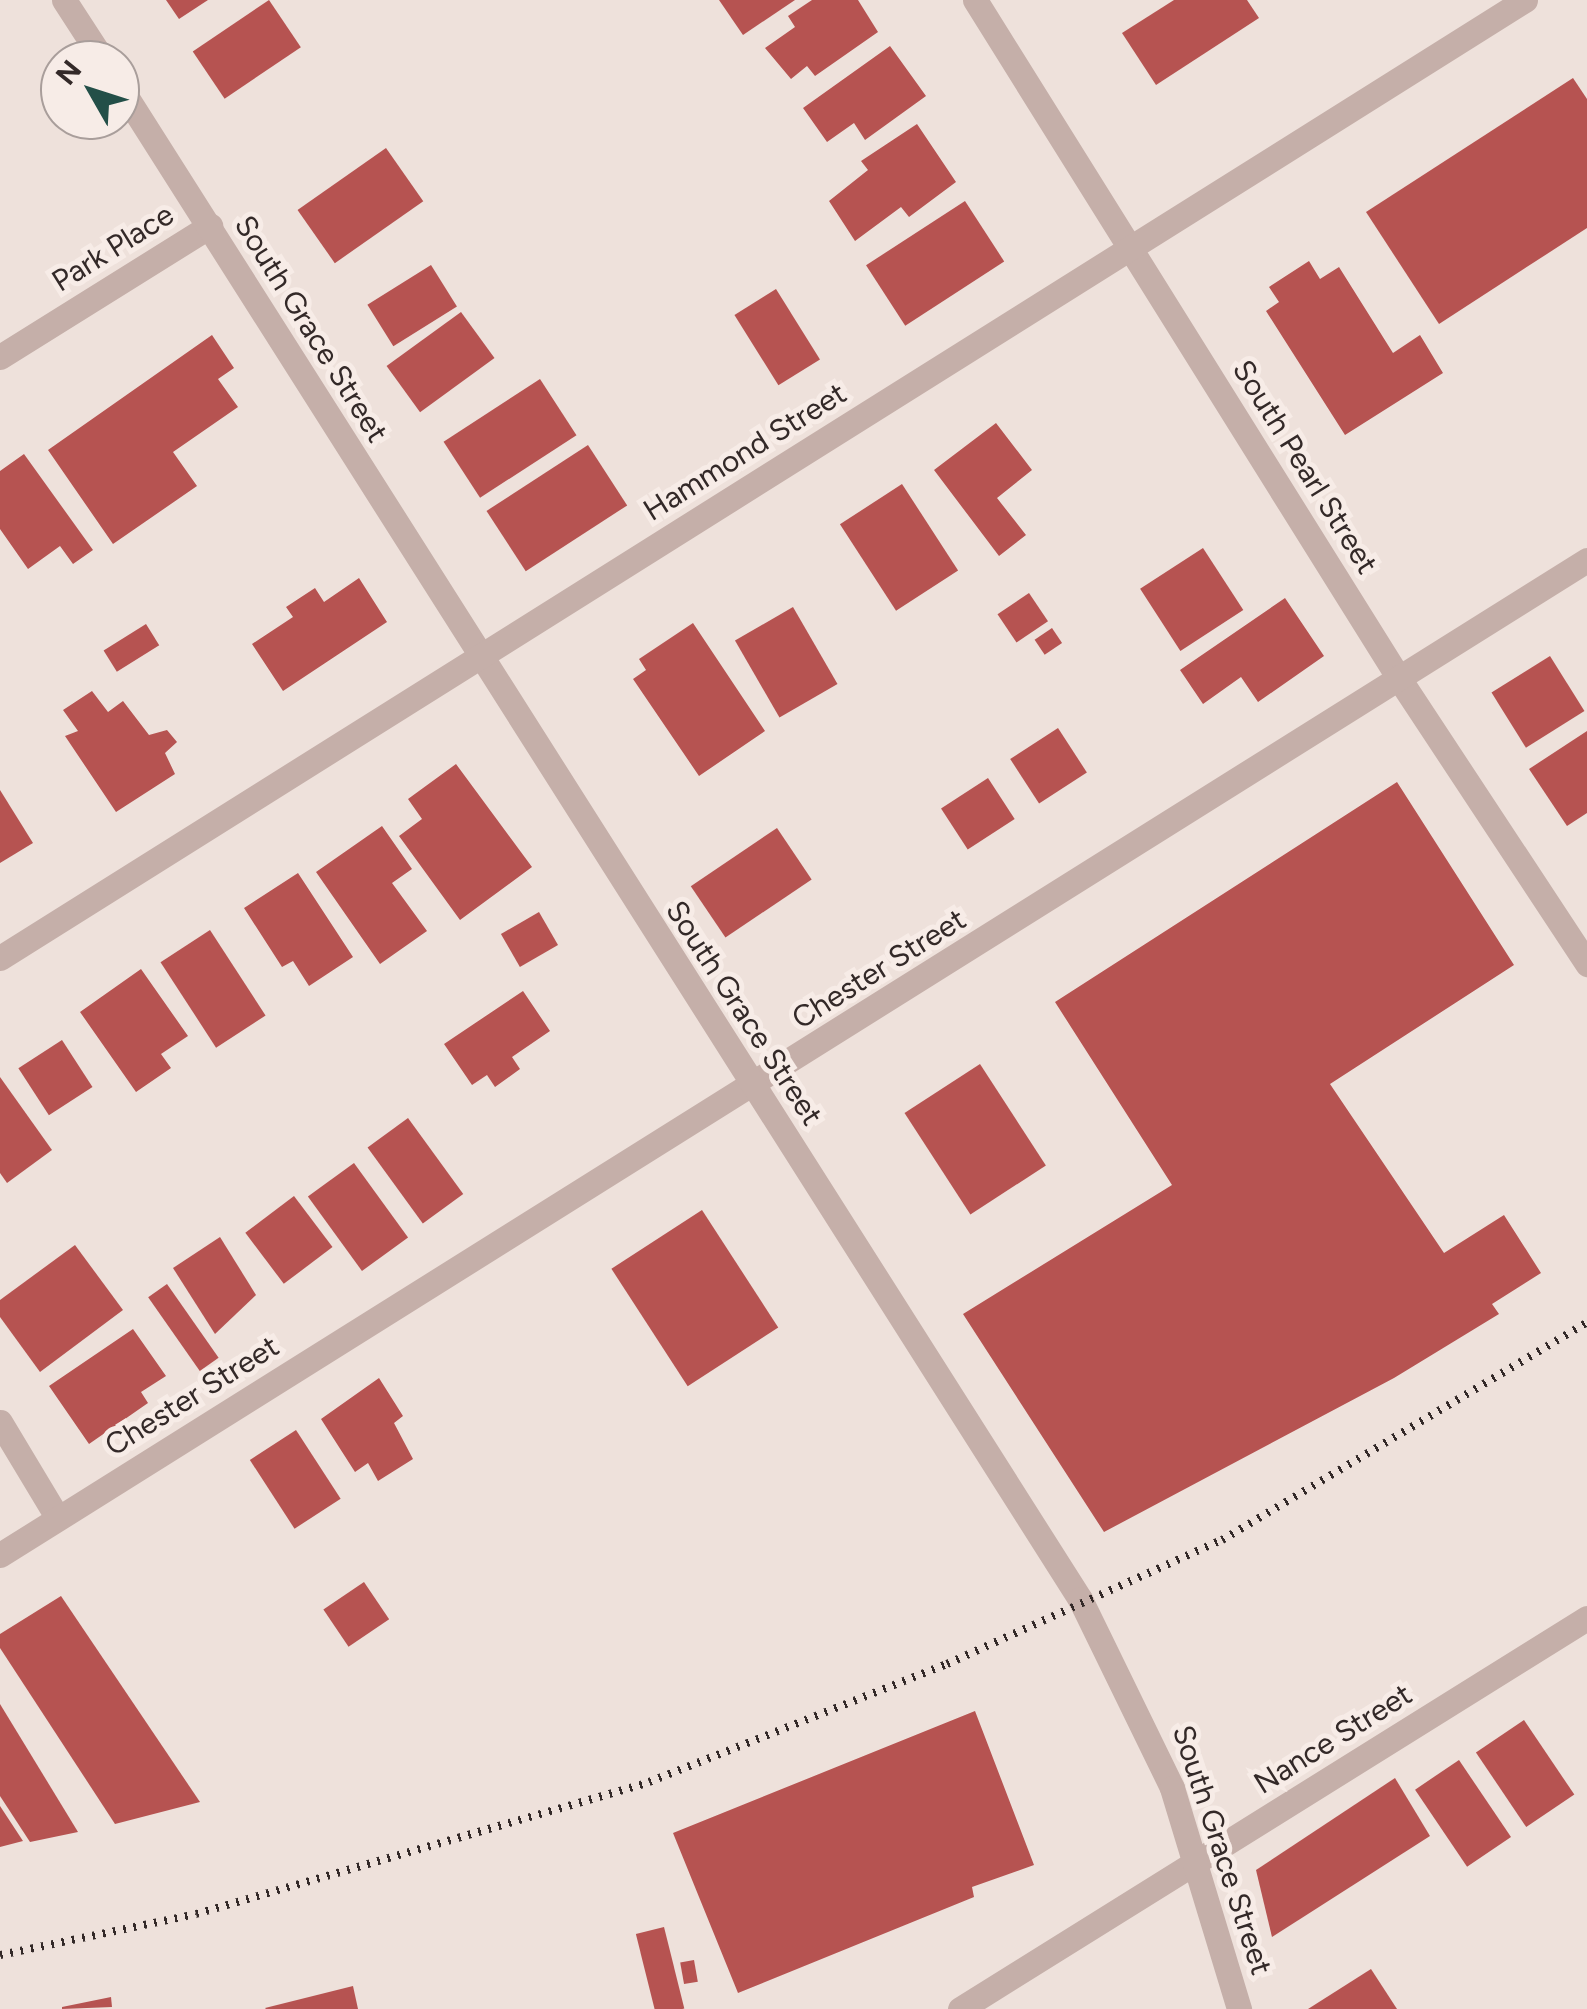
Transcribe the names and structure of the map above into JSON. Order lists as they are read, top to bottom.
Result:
{
  "streets": {
    "street": [
      "Park Place",
      "South Grace Street",
      "Hammond Street",
      "South Pearl Street",
      "Chester Street",
      "Nance Street"
    ]
  },
  "crossings": [
    ["Park Place", "South Grace Street"],
    ["South Grace Street", "Hammond Street"],
    ["South Grace Street", "Chester Street"],
    ["South Grace Street", "Nance Street"],
    ["Hammond Street", "South Pearl Street"],
    ["South Pearl Street", "Chester Street"]
  ],
  "north": "top left"
}
